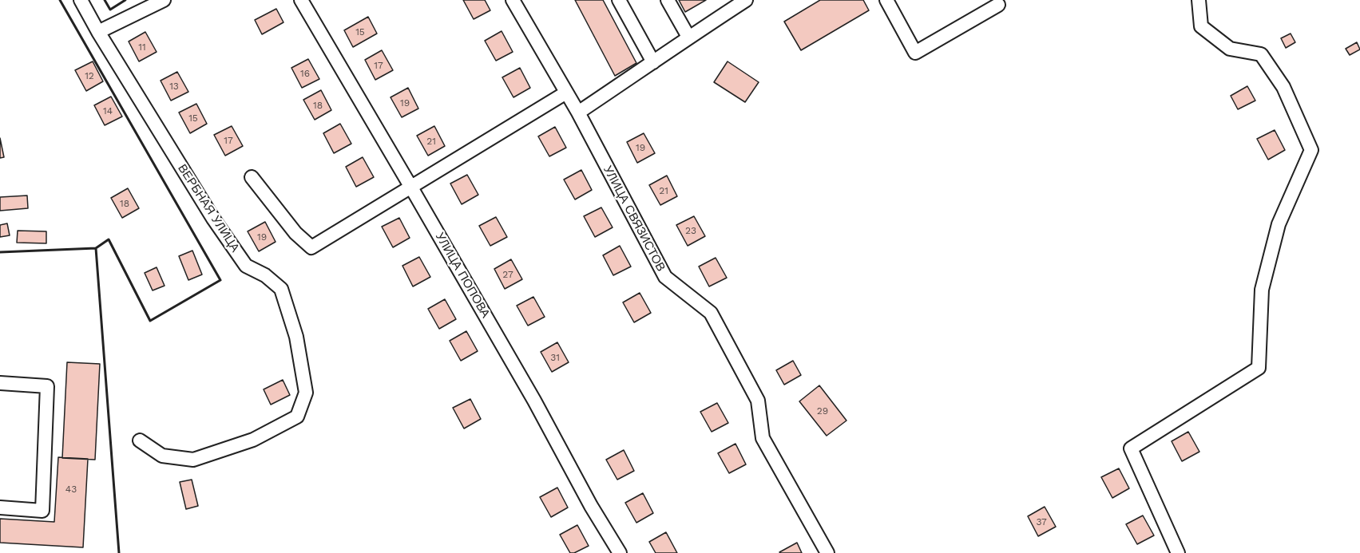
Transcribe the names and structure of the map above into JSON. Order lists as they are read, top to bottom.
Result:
{
  "streets": {
    "street": ["ВЕРБНАЯ УЛИЦА", "УЛИЦА СВЯЗИСТОВ", "УЛИЦА ПОПОВА"]
  },
  "house_numbers": [
    "15",
    "11",
    "17",
    "16",
    "12",
    "13",
    "19",
    "18",
    "14",
    "15",
    "17",
    "21",
    "19",
    "21",
    "18",
    "23",
    "19",
    "27",
    "31",
    "29",
    "43",
    "37"
  ]
}
